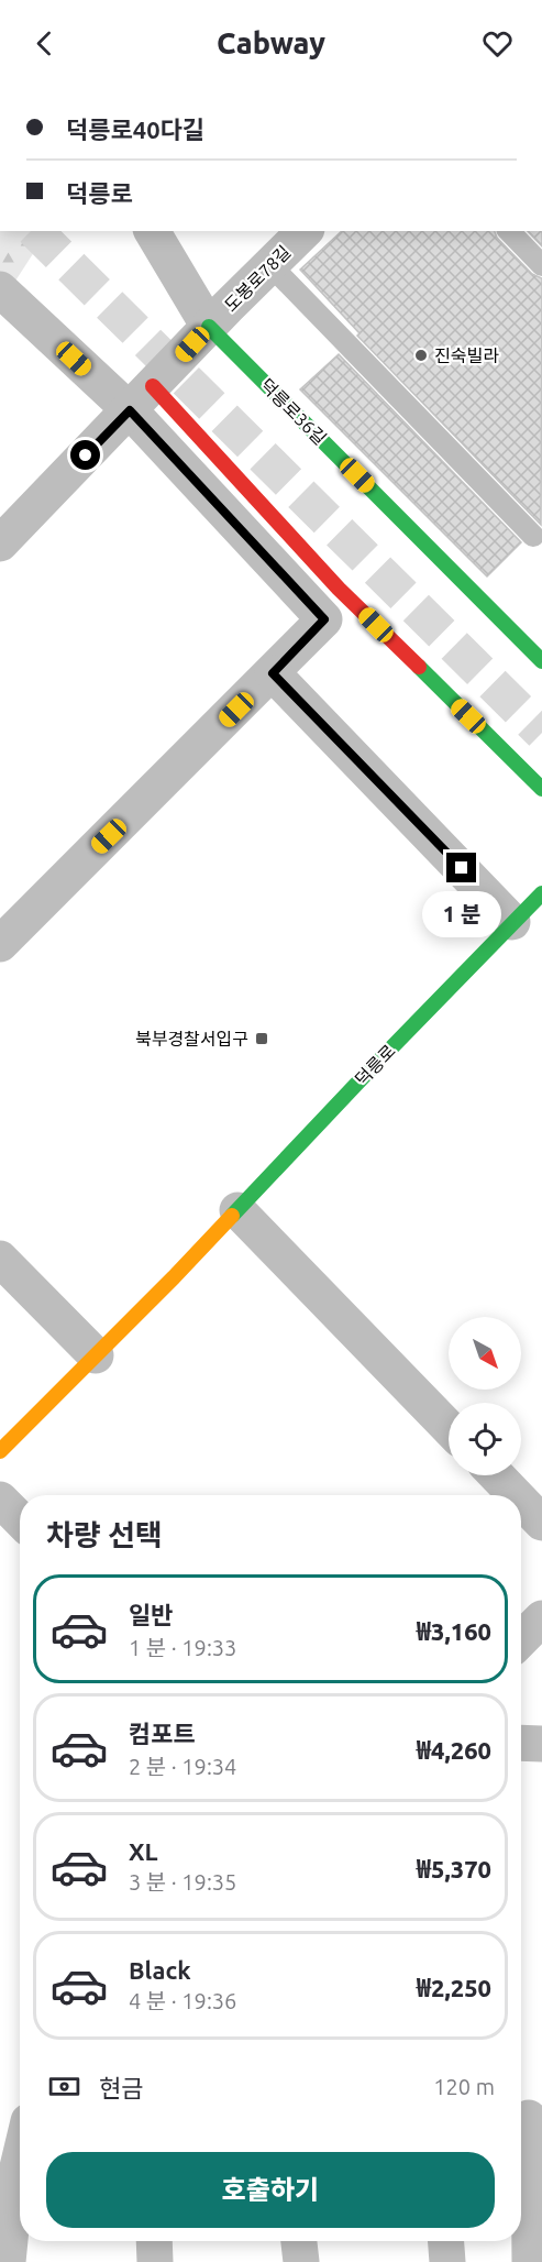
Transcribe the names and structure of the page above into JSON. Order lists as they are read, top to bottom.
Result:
{
  "streets": {
    "street": ["도봉로78길", "덕릉로36길", "덕릉로"]
  },
  "crossings": [
    ["도봉로78길", "덕릉로36길"]
  ],
  "places": {
    "other": ["진숙빌라"],
    "transit": ["북부경찰서입구"]
  },
  "north": "bottom right",
  "page": {
    "header": "Cabway",
    "banner": ["덕릉로40다길", "덕릉로"],
    "bubble": "1 분",
    "heading": "차량 선택",
    "list": [
      {
        "name": "일반",
        "note": "1 분 · 19:33",
        "value": "₩3,160"
      },
      {
        "name": "컴포트",
        "note": "2 분 · 19:34",
        "value": "₩4,260"
      },
      {
        "name": "XL",
        "note": "3 분 · 19:35",
        "value": "₩5,370"
      },
      {
        "name": "Black",
        "note": "4 분 · 19:36",
        "value": "₩2,250"
      }
    ],
    "pay": ["현금", "120 m"],
    "buttons": "호출하기"
  }
}
